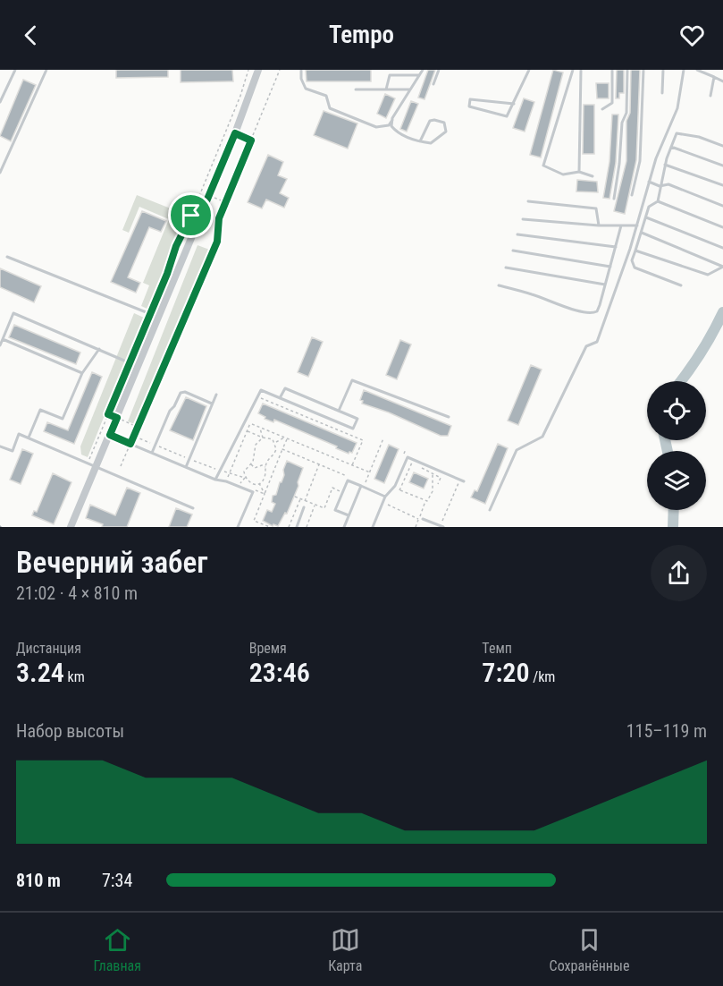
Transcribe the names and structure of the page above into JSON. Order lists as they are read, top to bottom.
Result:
{
  "page": {
    "header": "Tempo",
    "heading": ["Вечерний забег", "21:02 · 4 × 810 m"],
    "stats": [
      ["Дистанция", "3.24 km"],
      ["Время", "23:46"],
      ["Темп", "7:20 /km"]
    ],
    "chart": ["Набор высоты", "115–119 m"],
    "list": [
      {
        "name": "810 m",
        "note": "7:34"
      }
    ],
    "tabs": ["Главная", "Карта", "Сохранённые"]
  }
}
